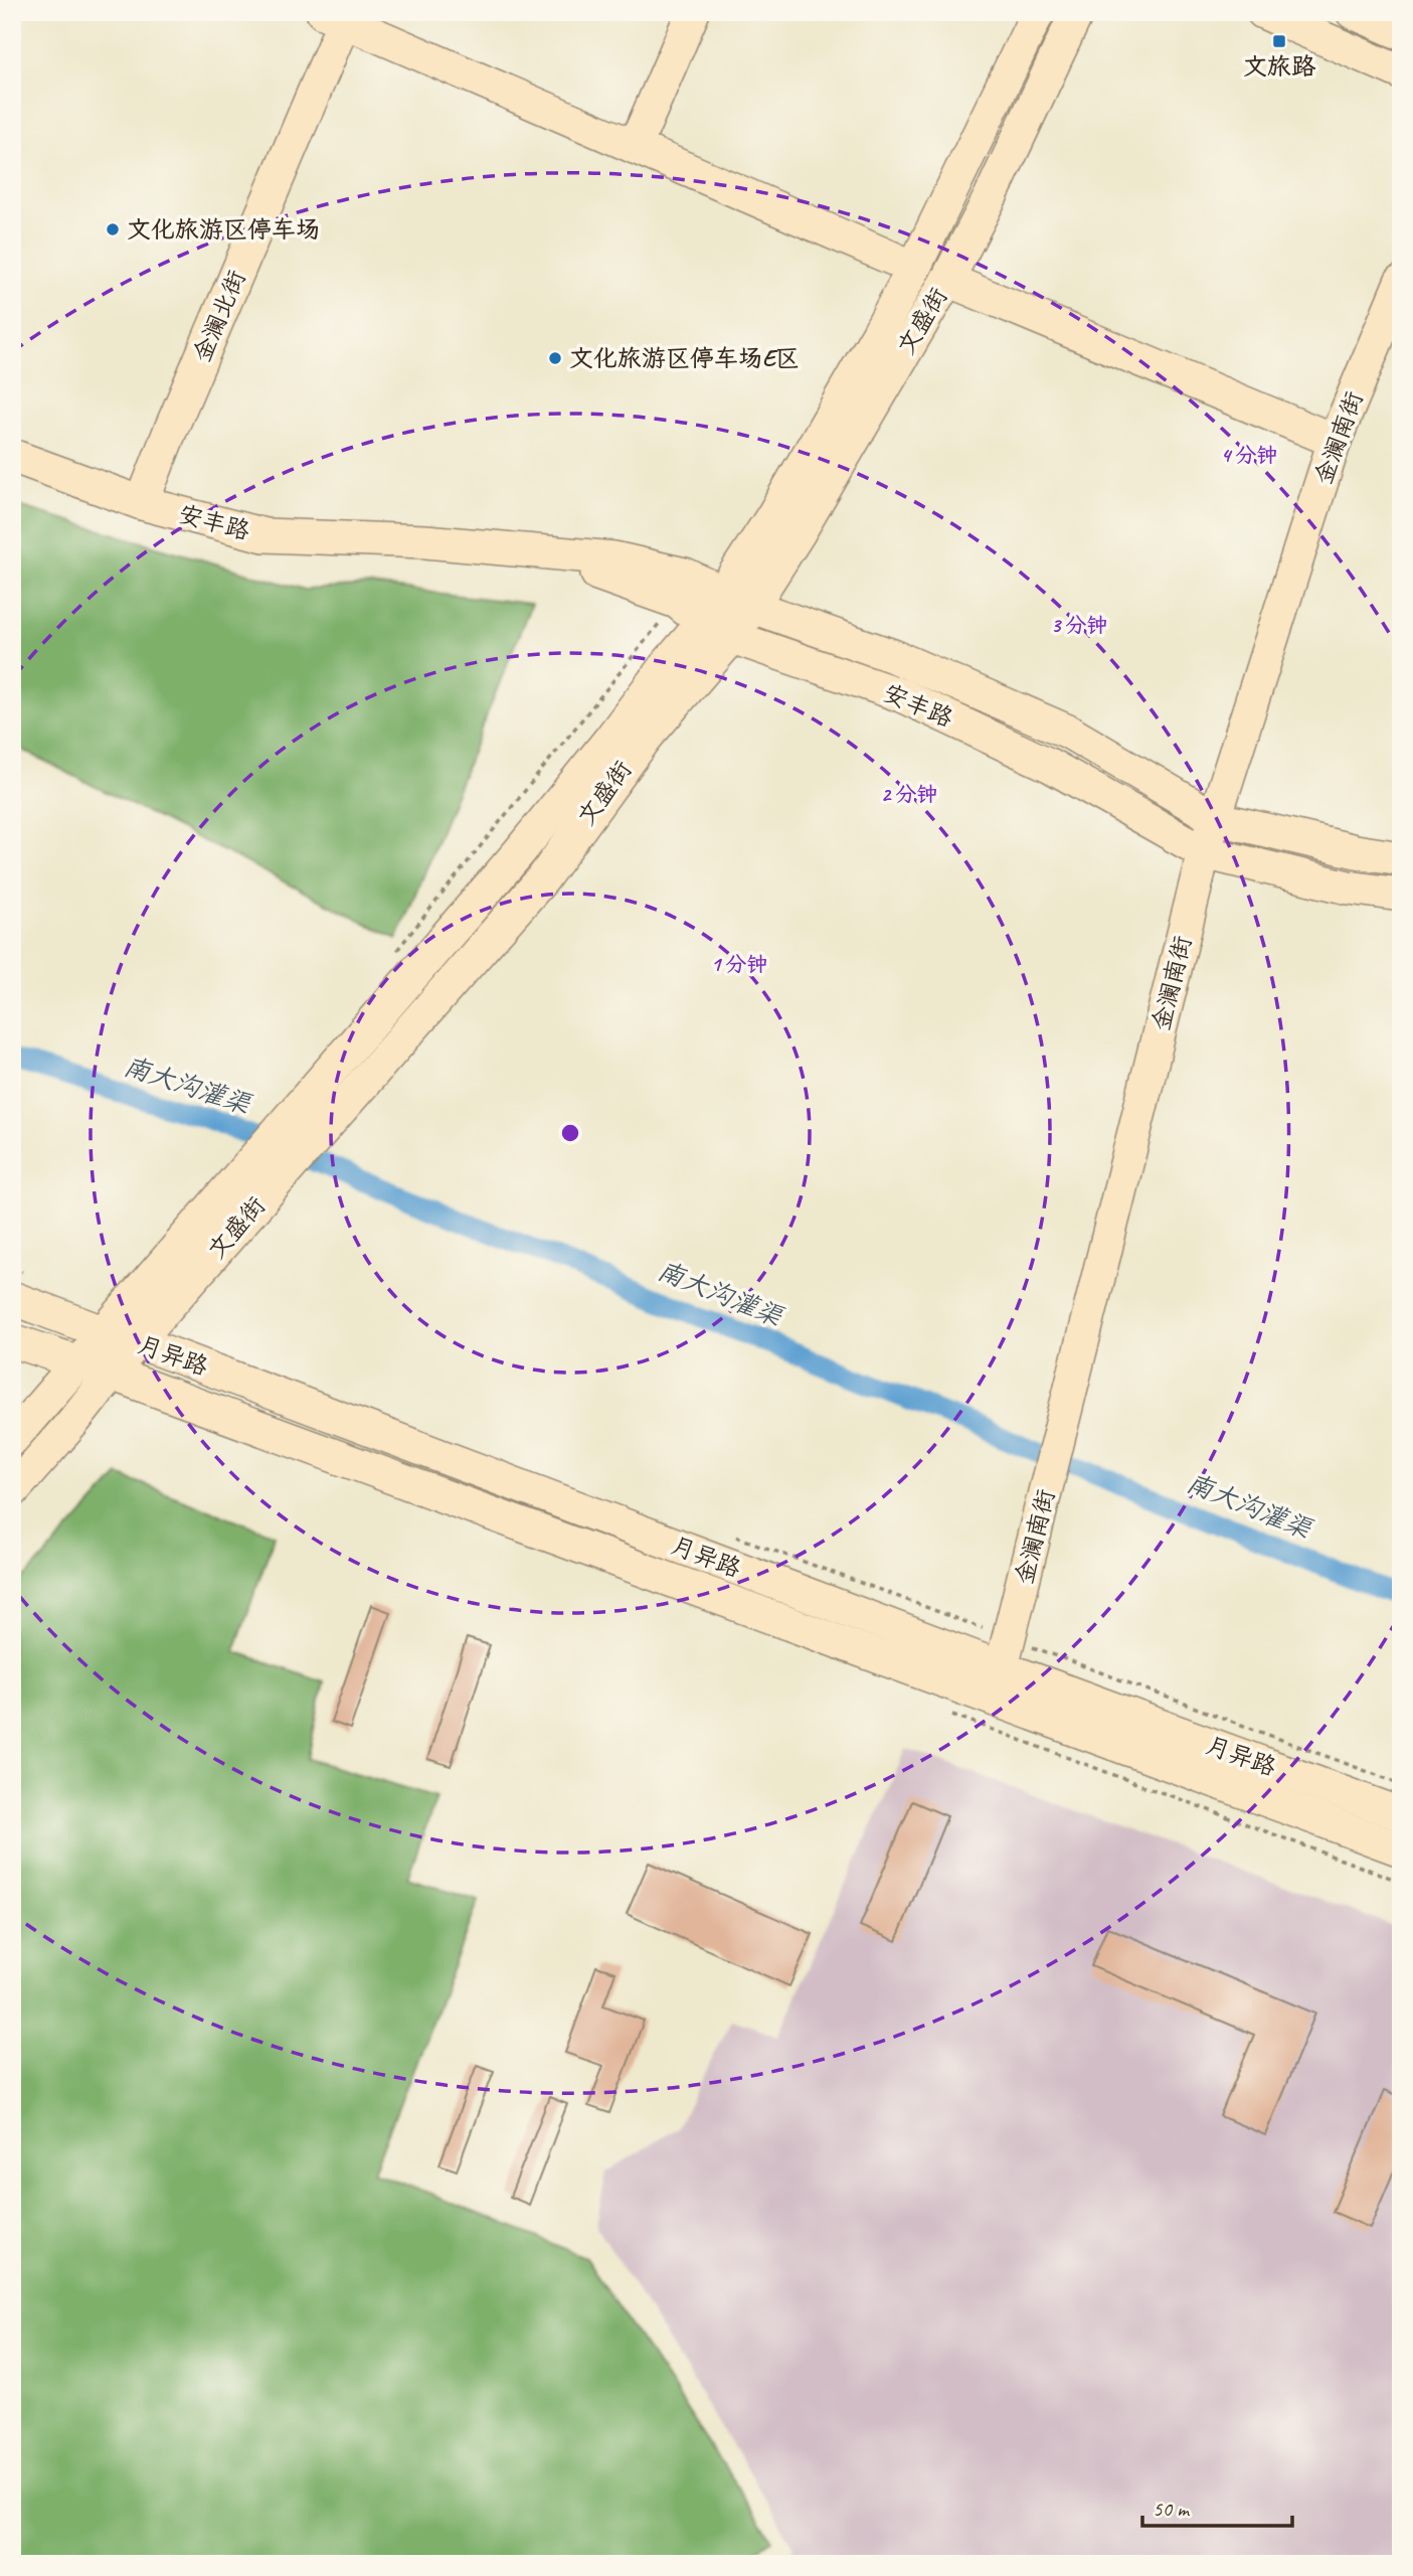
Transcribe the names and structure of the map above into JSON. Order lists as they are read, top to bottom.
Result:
{
  "streets": {
    "main road": [
      "金澜北街",
      "文盛街",
      "金澜南街",
      "安丰路",
      "月异路"
    ]
  },
  "crossings": [
    ["金澜北街", "安丰路"],
    ["文盛街", "安丰路"],
    ["文盛街", "月异路"],
    ["金澜南街", "安丰路"],
    ["金澜南街", "月异路"]
  ],
  "water": ["南大沟灌渠"],
  "places": {
    "transit": ["文旅路"],
    "other": ["文化旅游区停车场", "文化旅游区停车场E区"]
  },
  "scale_bar": "50 m",
  "rings": [
    "4 分钟",
    "3 分钟",
    "2 分钟",
    "1 分钟"
  ]
}
